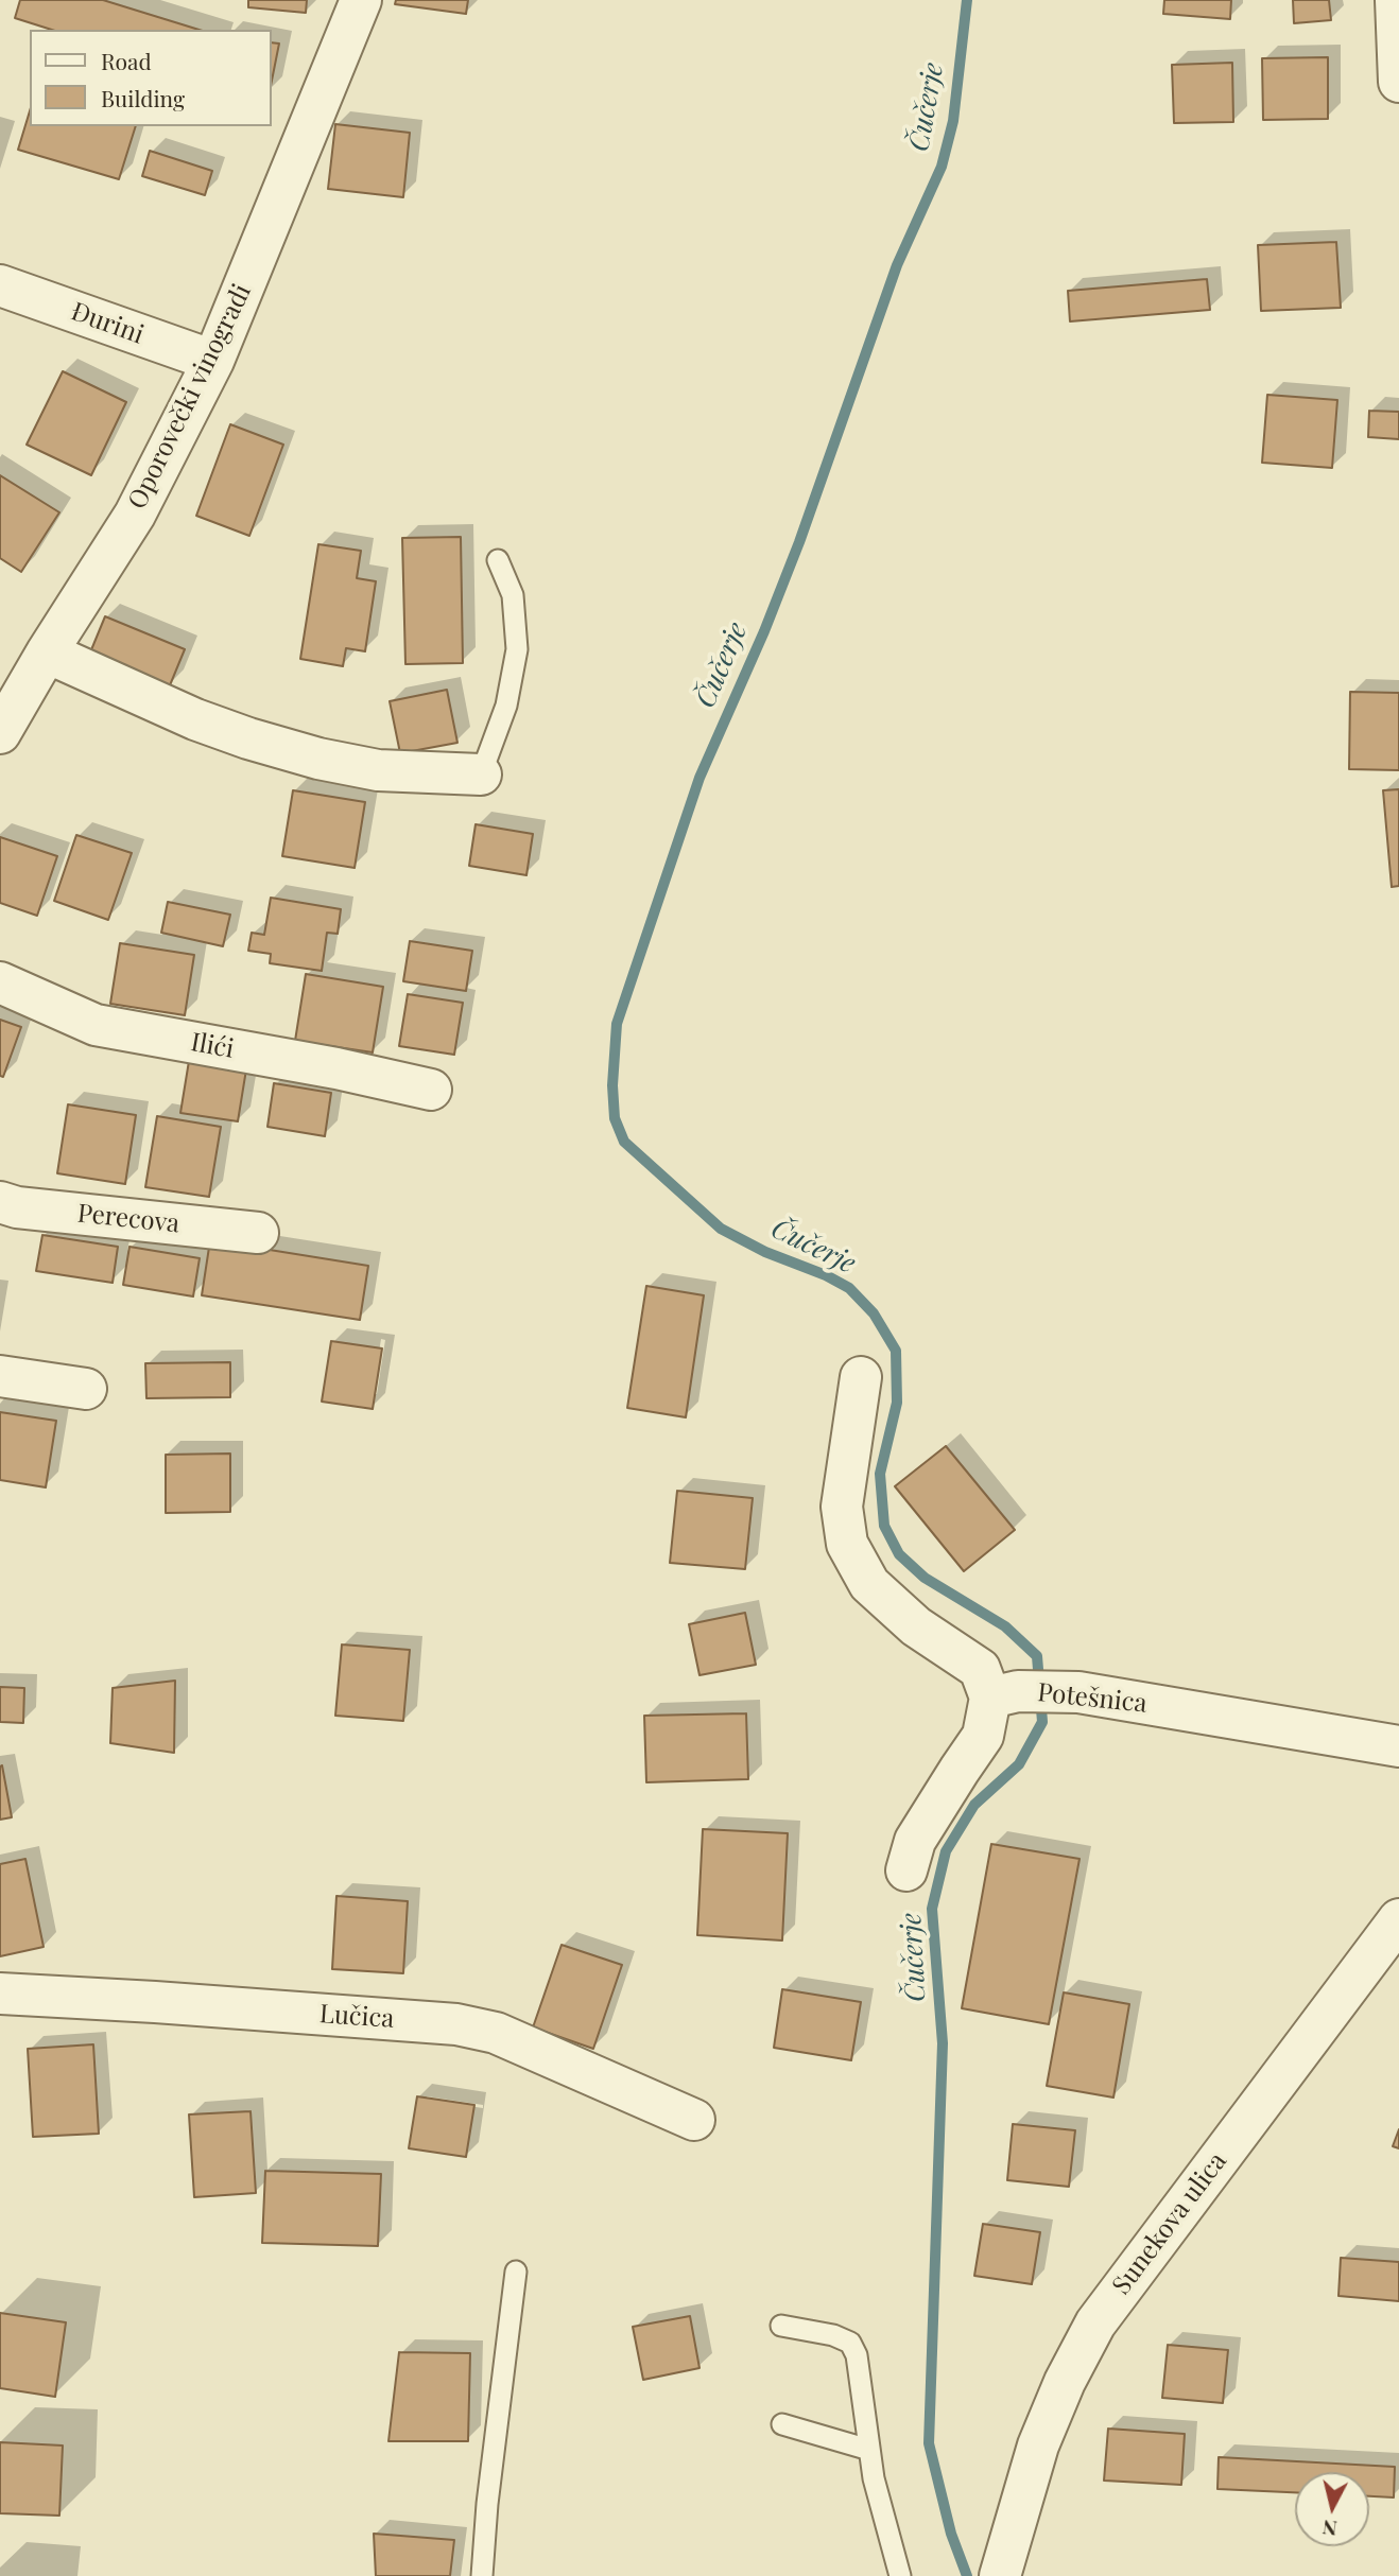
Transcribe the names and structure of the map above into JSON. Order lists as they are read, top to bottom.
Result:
{
  "streets": {
    "street": [
      "Đurini",
      "Oporovečki vinogradi",
      "Ilići",
      "Perecova",
      "Potešnica",
      "Lučica",
      "Sunekova ulica"
    ]
  },
  "crossings": [
    ["Đurini", "Oporovečki vinogradi"]
  ],
  "water": ["Čučerje"],
  "legend": ["Road", "Building"],
  "north": "bottom"
}
